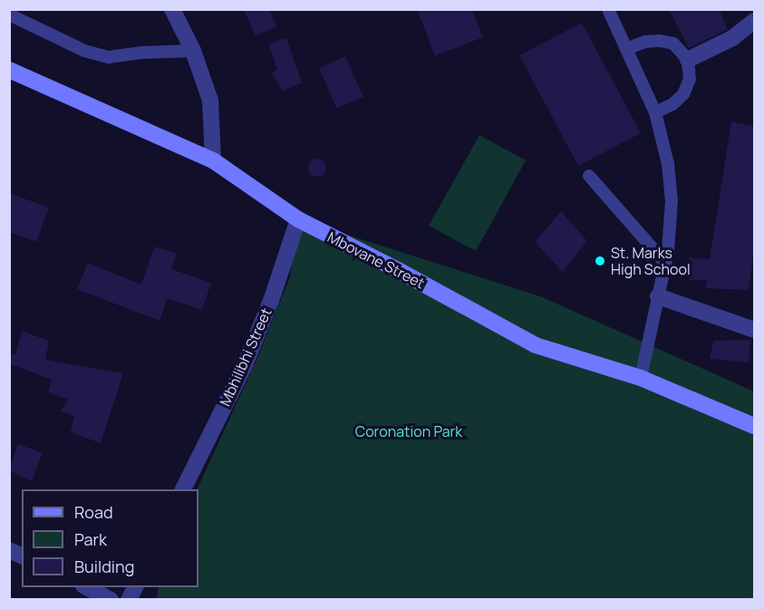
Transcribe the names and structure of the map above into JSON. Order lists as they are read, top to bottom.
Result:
{
  "streets": {
    "street": ["Mbovane Street", "Mbhilibhi Street"]
  },
  "crossings": [
    ["Mbovane Street", "Mbhilibhi Street"]
  ],
  "parks": ["Coronation Park"],
  "places": ["St. Marks High School"],
  "legend": ["Road", "Park", "Building"]
}
